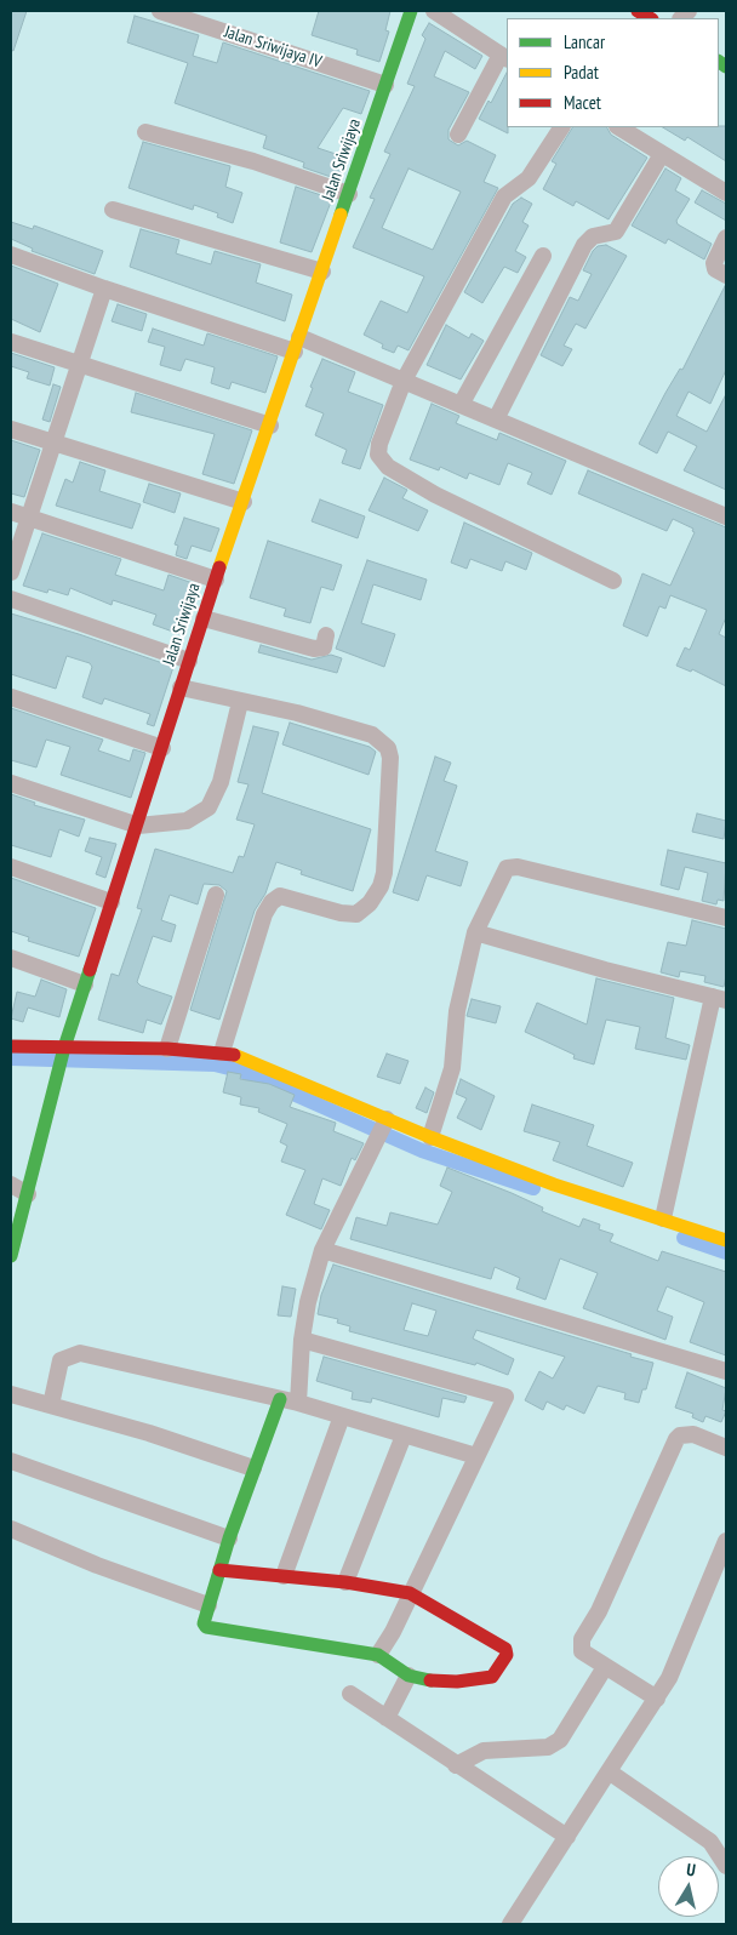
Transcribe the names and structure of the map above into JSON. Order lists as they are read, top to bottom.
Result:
{
  "streets": {
    "main road": ["Jalan Sriwijaya"],
    "street": ["Jalan Sriwijaya IV"]
  },
  "crossings": [
    ["Jalan Sriwijaya IV", "Jalan Sriwijaya"]
  ],
  "legend": ["Lancar", "Padat", "Macet"],
  "north": "top"
}
